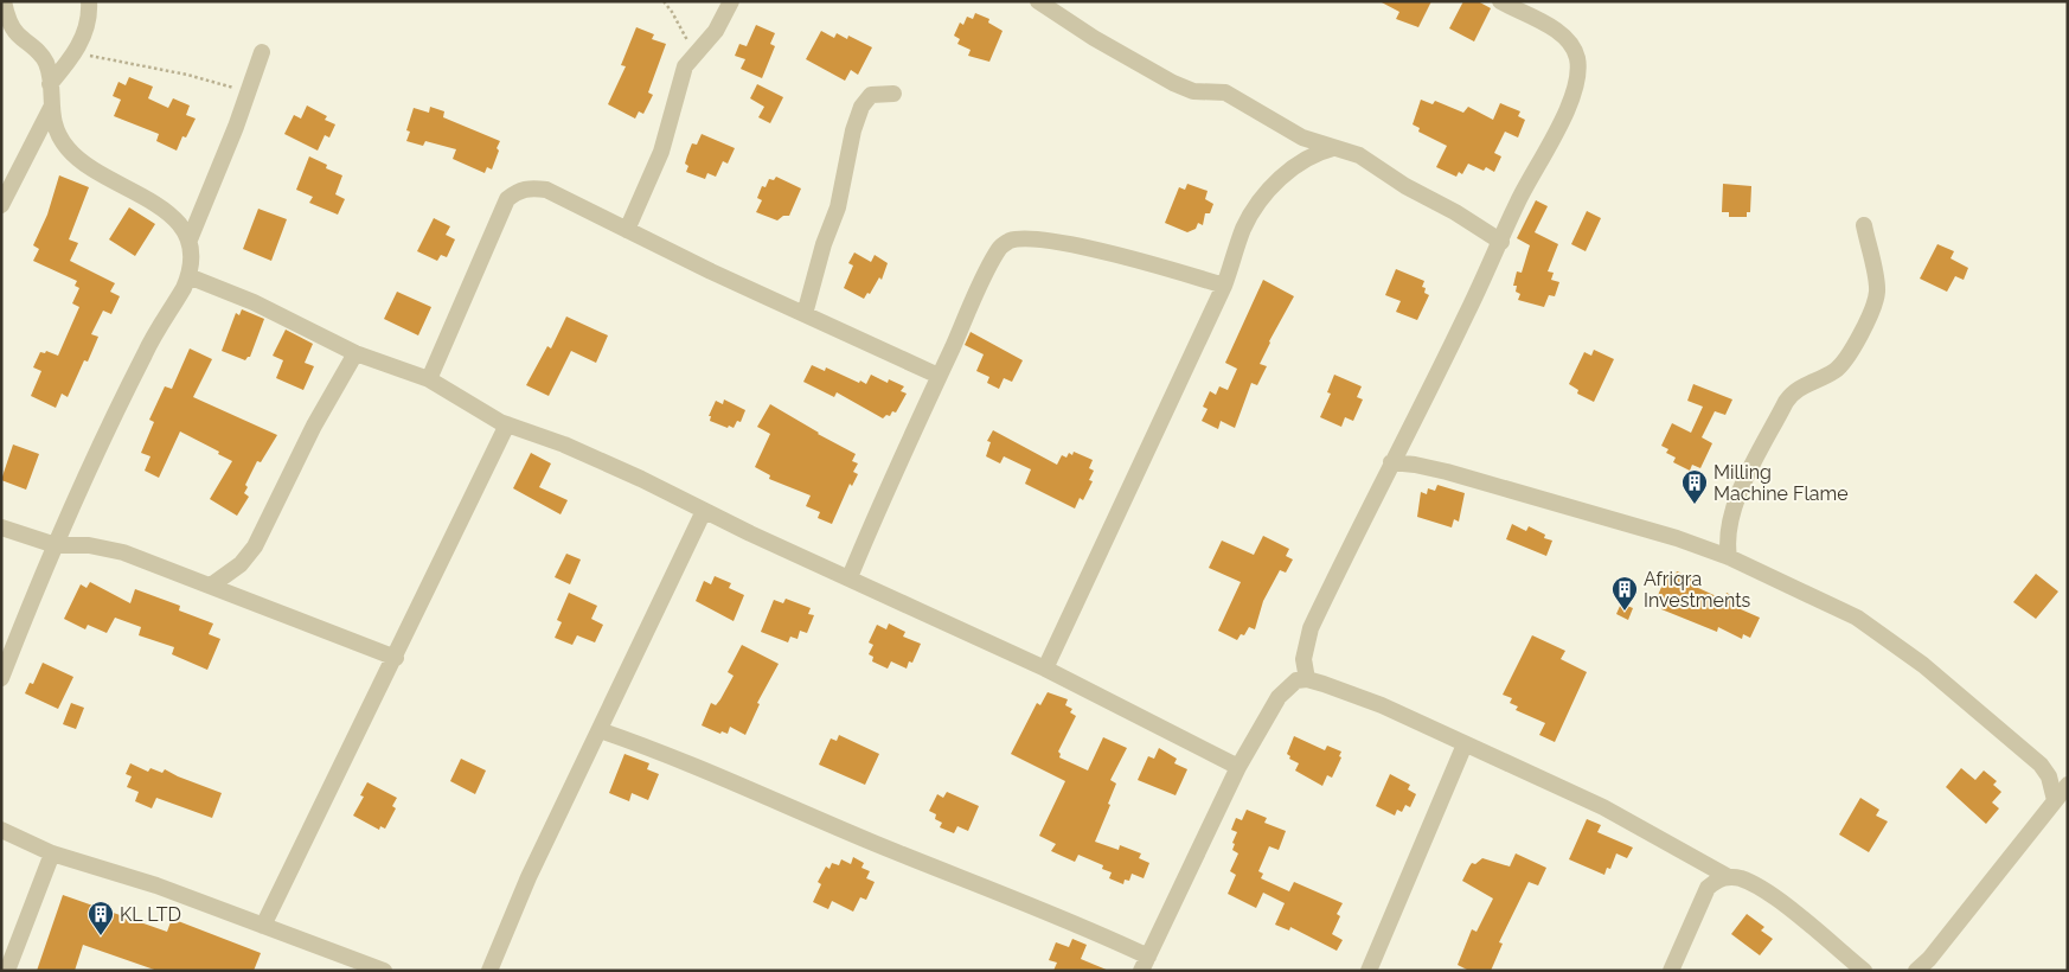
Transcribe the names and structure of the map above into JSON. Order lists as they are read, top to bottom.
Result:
{
  "places": {
    "building": ["Milling Machine Flame", "Afriqra Investments", "KL LTD"]
  }
}
